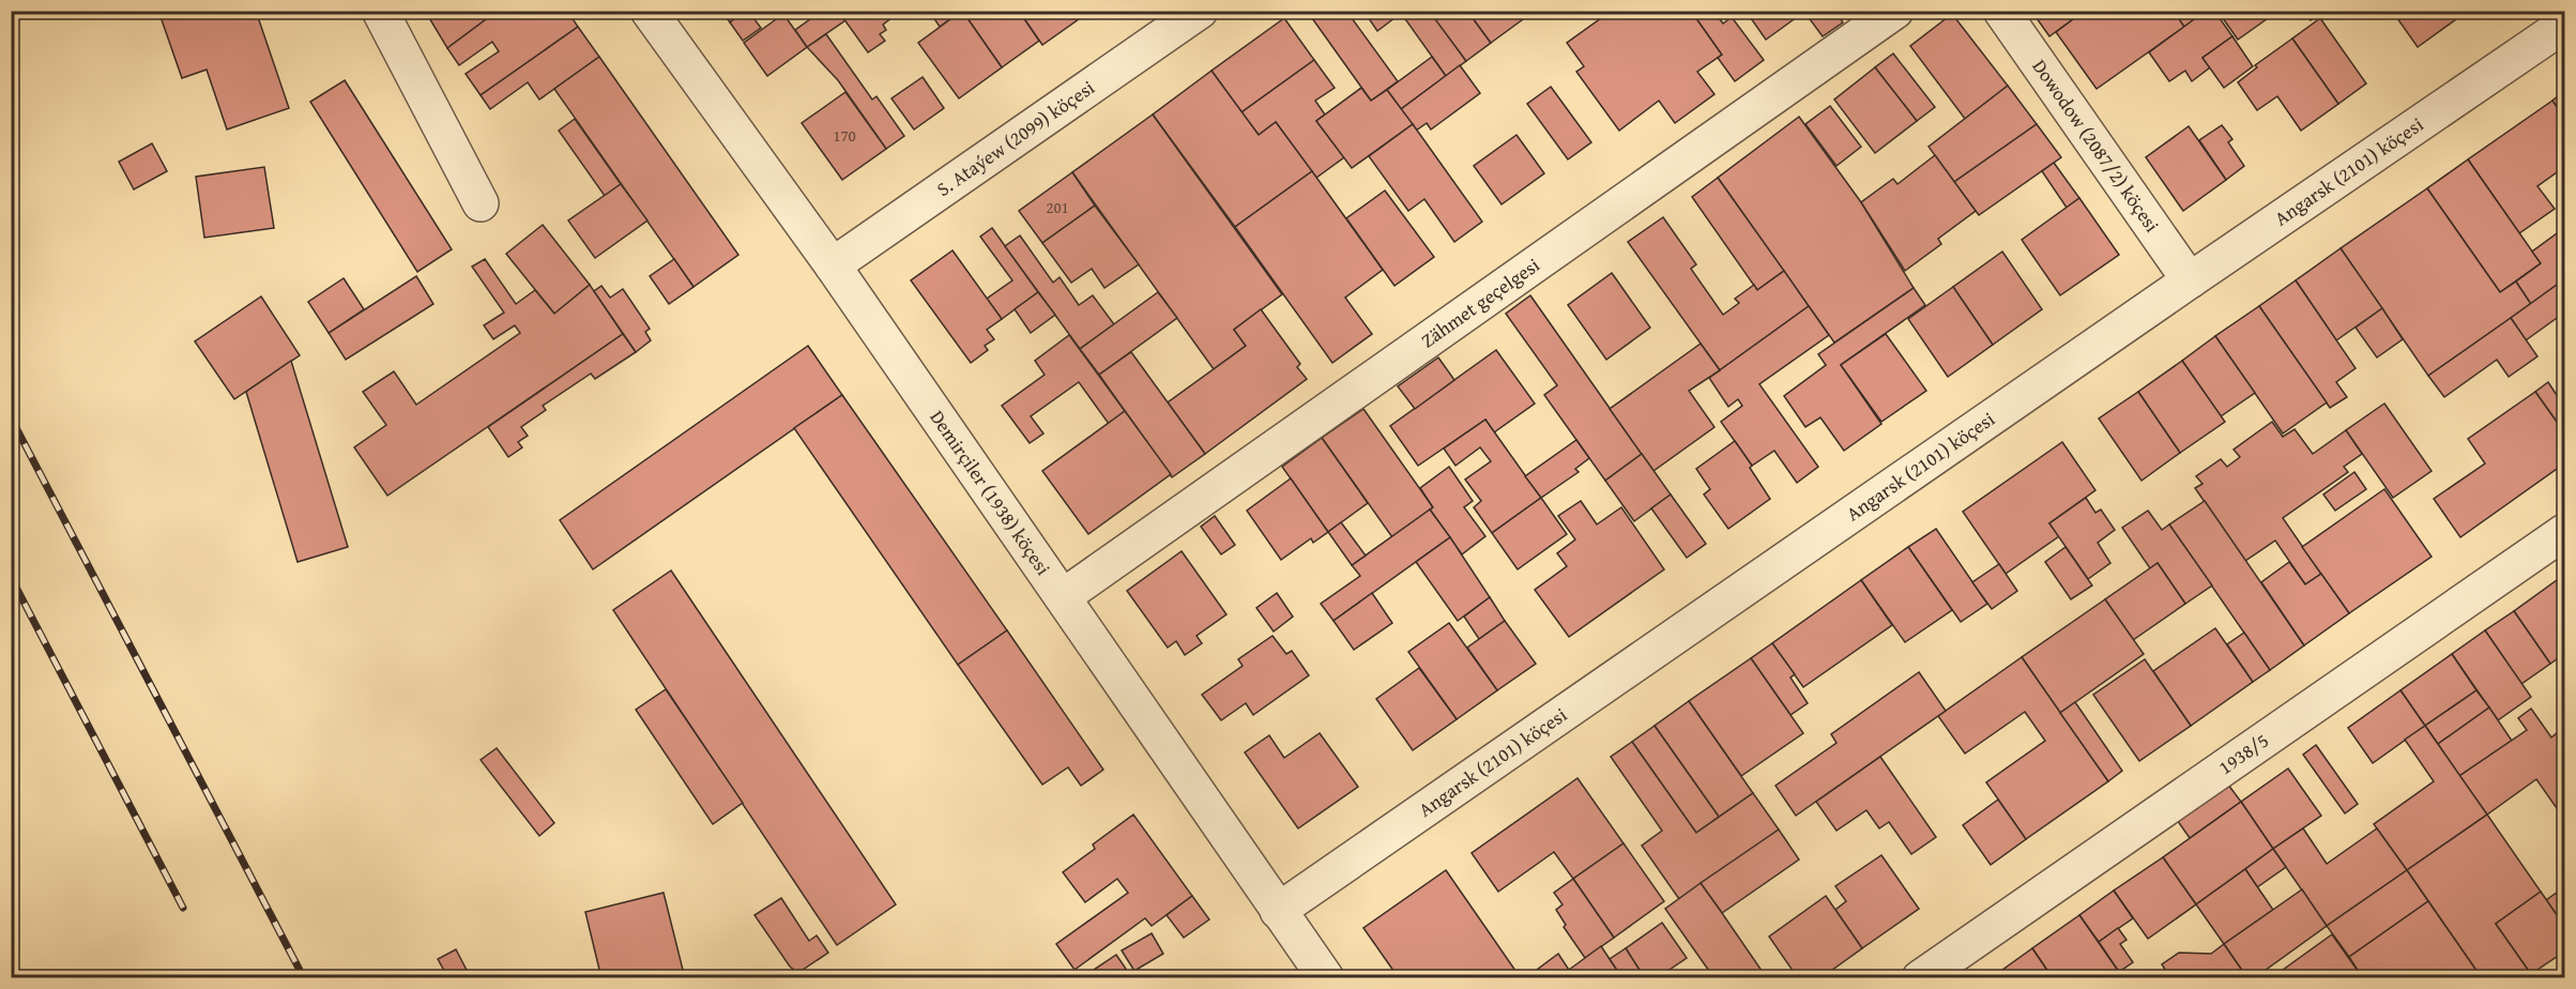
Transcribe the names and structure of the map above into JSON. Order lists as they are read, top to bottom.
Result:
{
  "streets": {
    "street": [
      "S. Ataýew (2099) köçesi",
      "Dowodow (2087/2) köçesi",
      "Angarsk (2101) köçesi",
      "Zähmet geçelgesi",
      "Demirçiler (1938) köçesi",
      "1938/5"
    ]
  },
  "crossings": [
    ["S. Ataýew (2099) köçesi", "Demirçiler (1938) köçesi"],
    ["Dowodow (2087/2) köçesi", "Angarsk (2101) köçesi"],
    ["Angarsk (2101) köçesi", "Demirçiler (1938) köçesi"],
    ["Zähmet geçelgesi", "Demirçiler (1938) köçesi"]
  ],
  "house_numbers": ["170", "201"]
}
